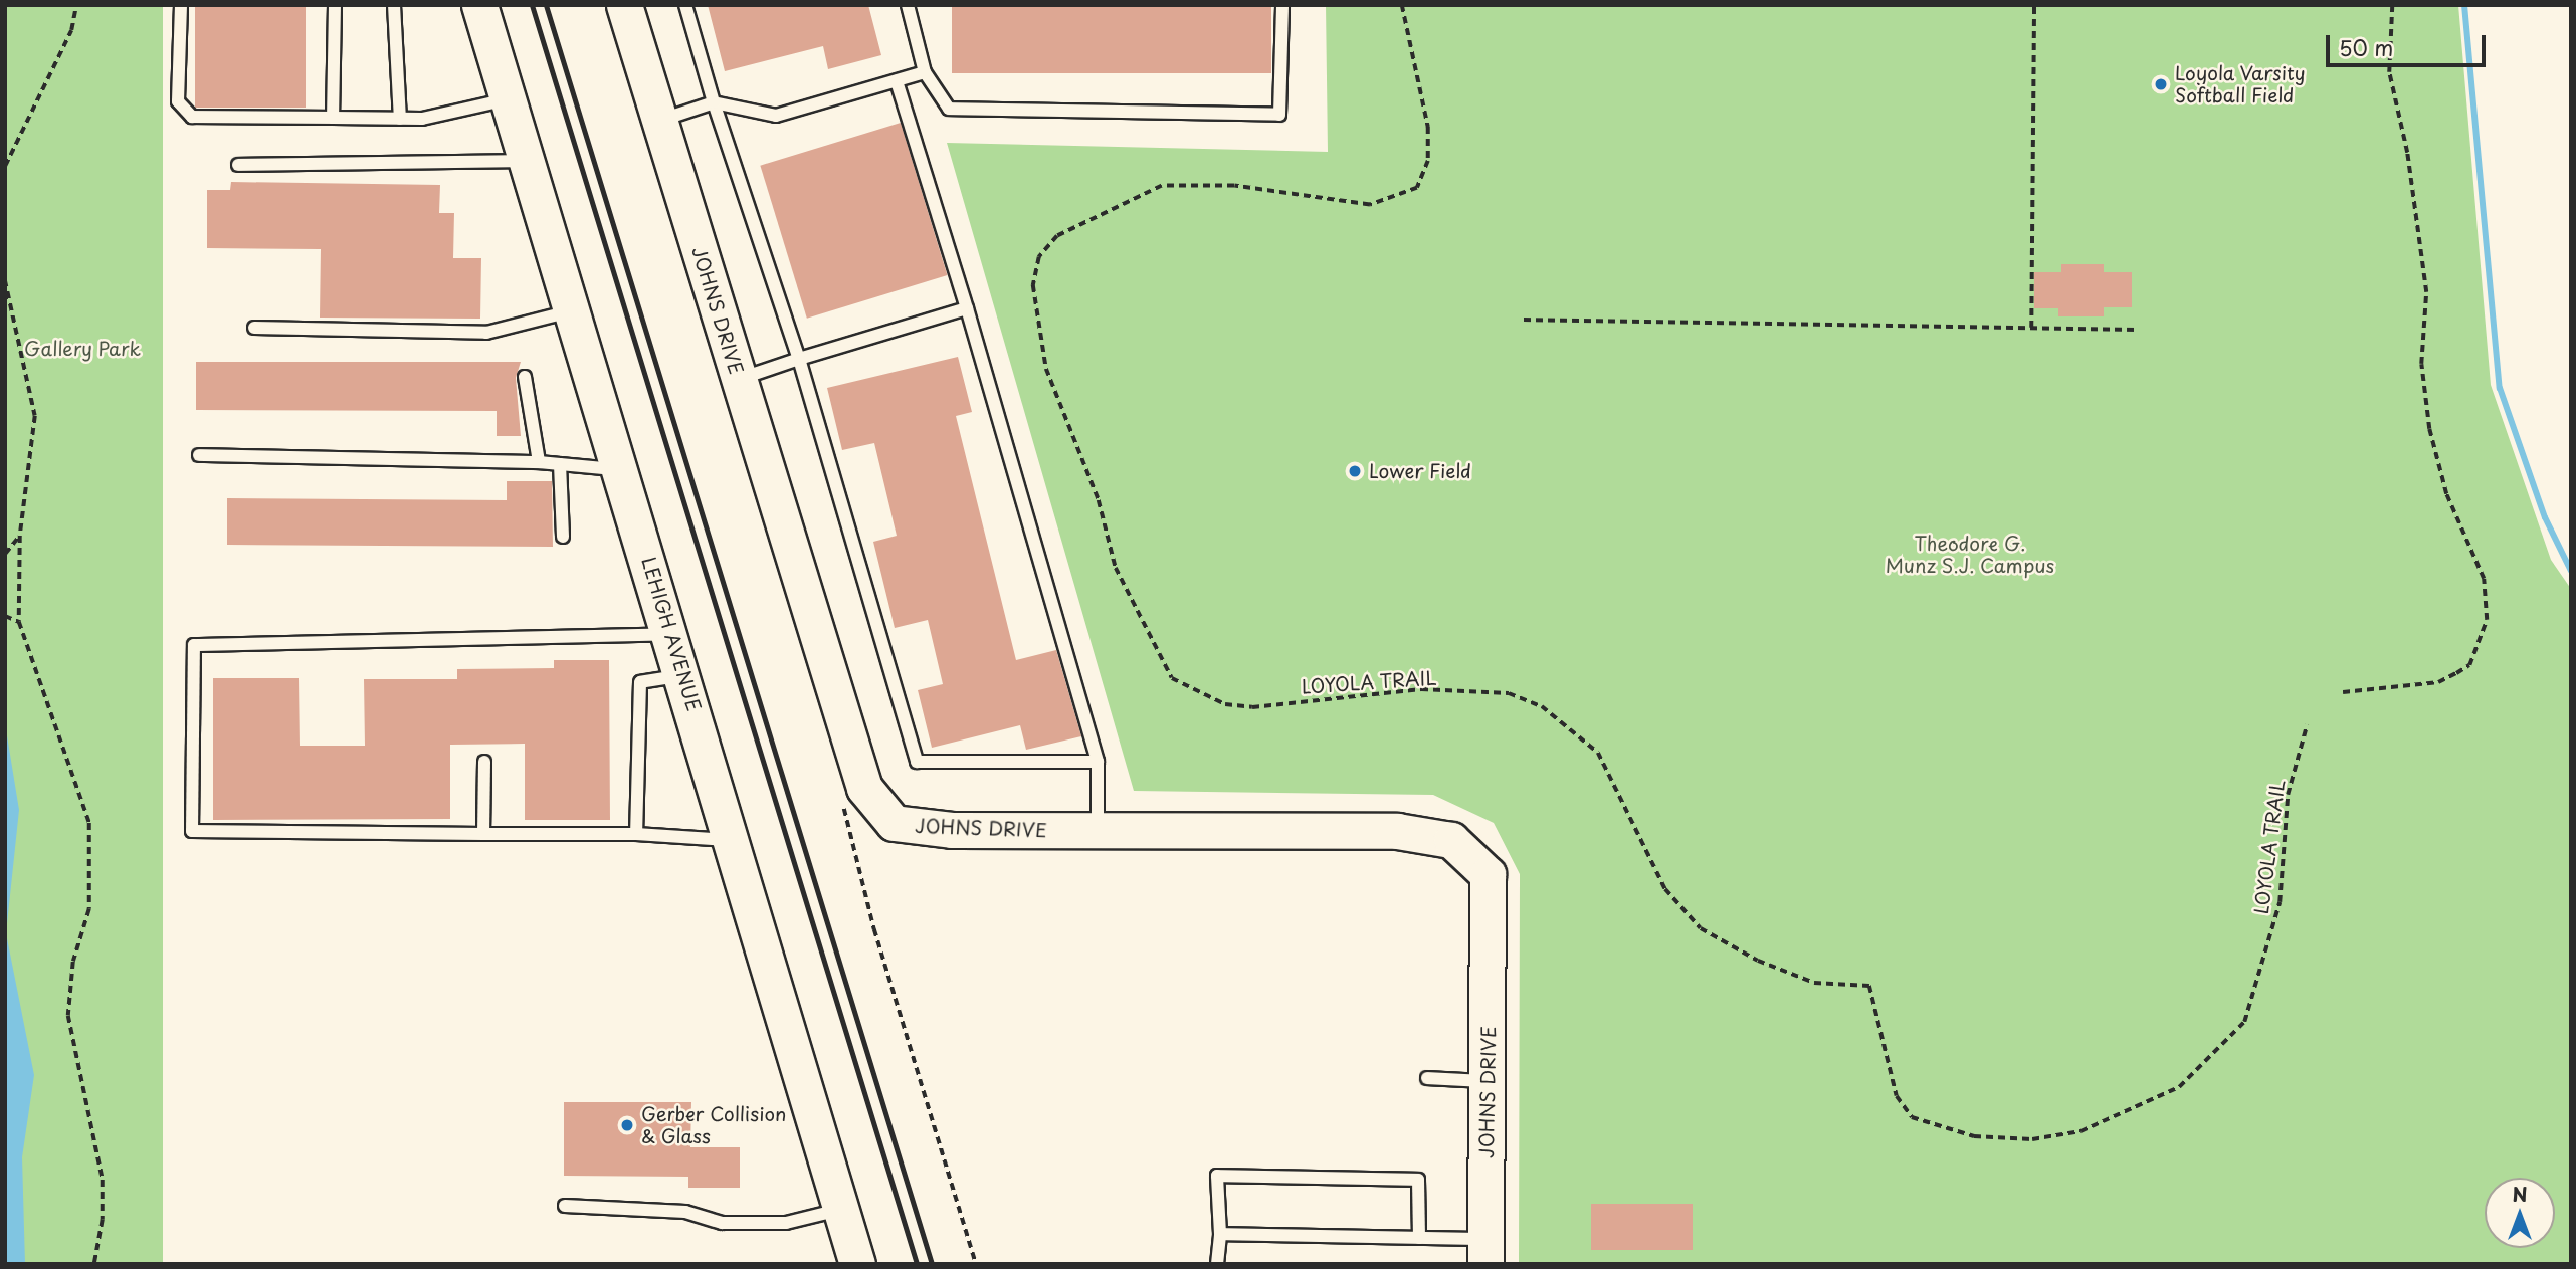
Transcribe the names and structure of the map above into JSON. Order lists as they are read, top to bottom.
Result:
{
  "streets": {
    "street": ["JOHNS DRIVE", "LEHIGH AVENUE"],
    "path": ["LOYOLA TRAIL"]
  },
  "parks": ["Gallery Park", "Theodore G. Munz S.J. Campus"],
  "places": ["Loyola Varsity Softball Field", "Lower Field", "Gerber Collision & Glass"],
  "scale_bar": "50 m",
  "north": "top"
}
